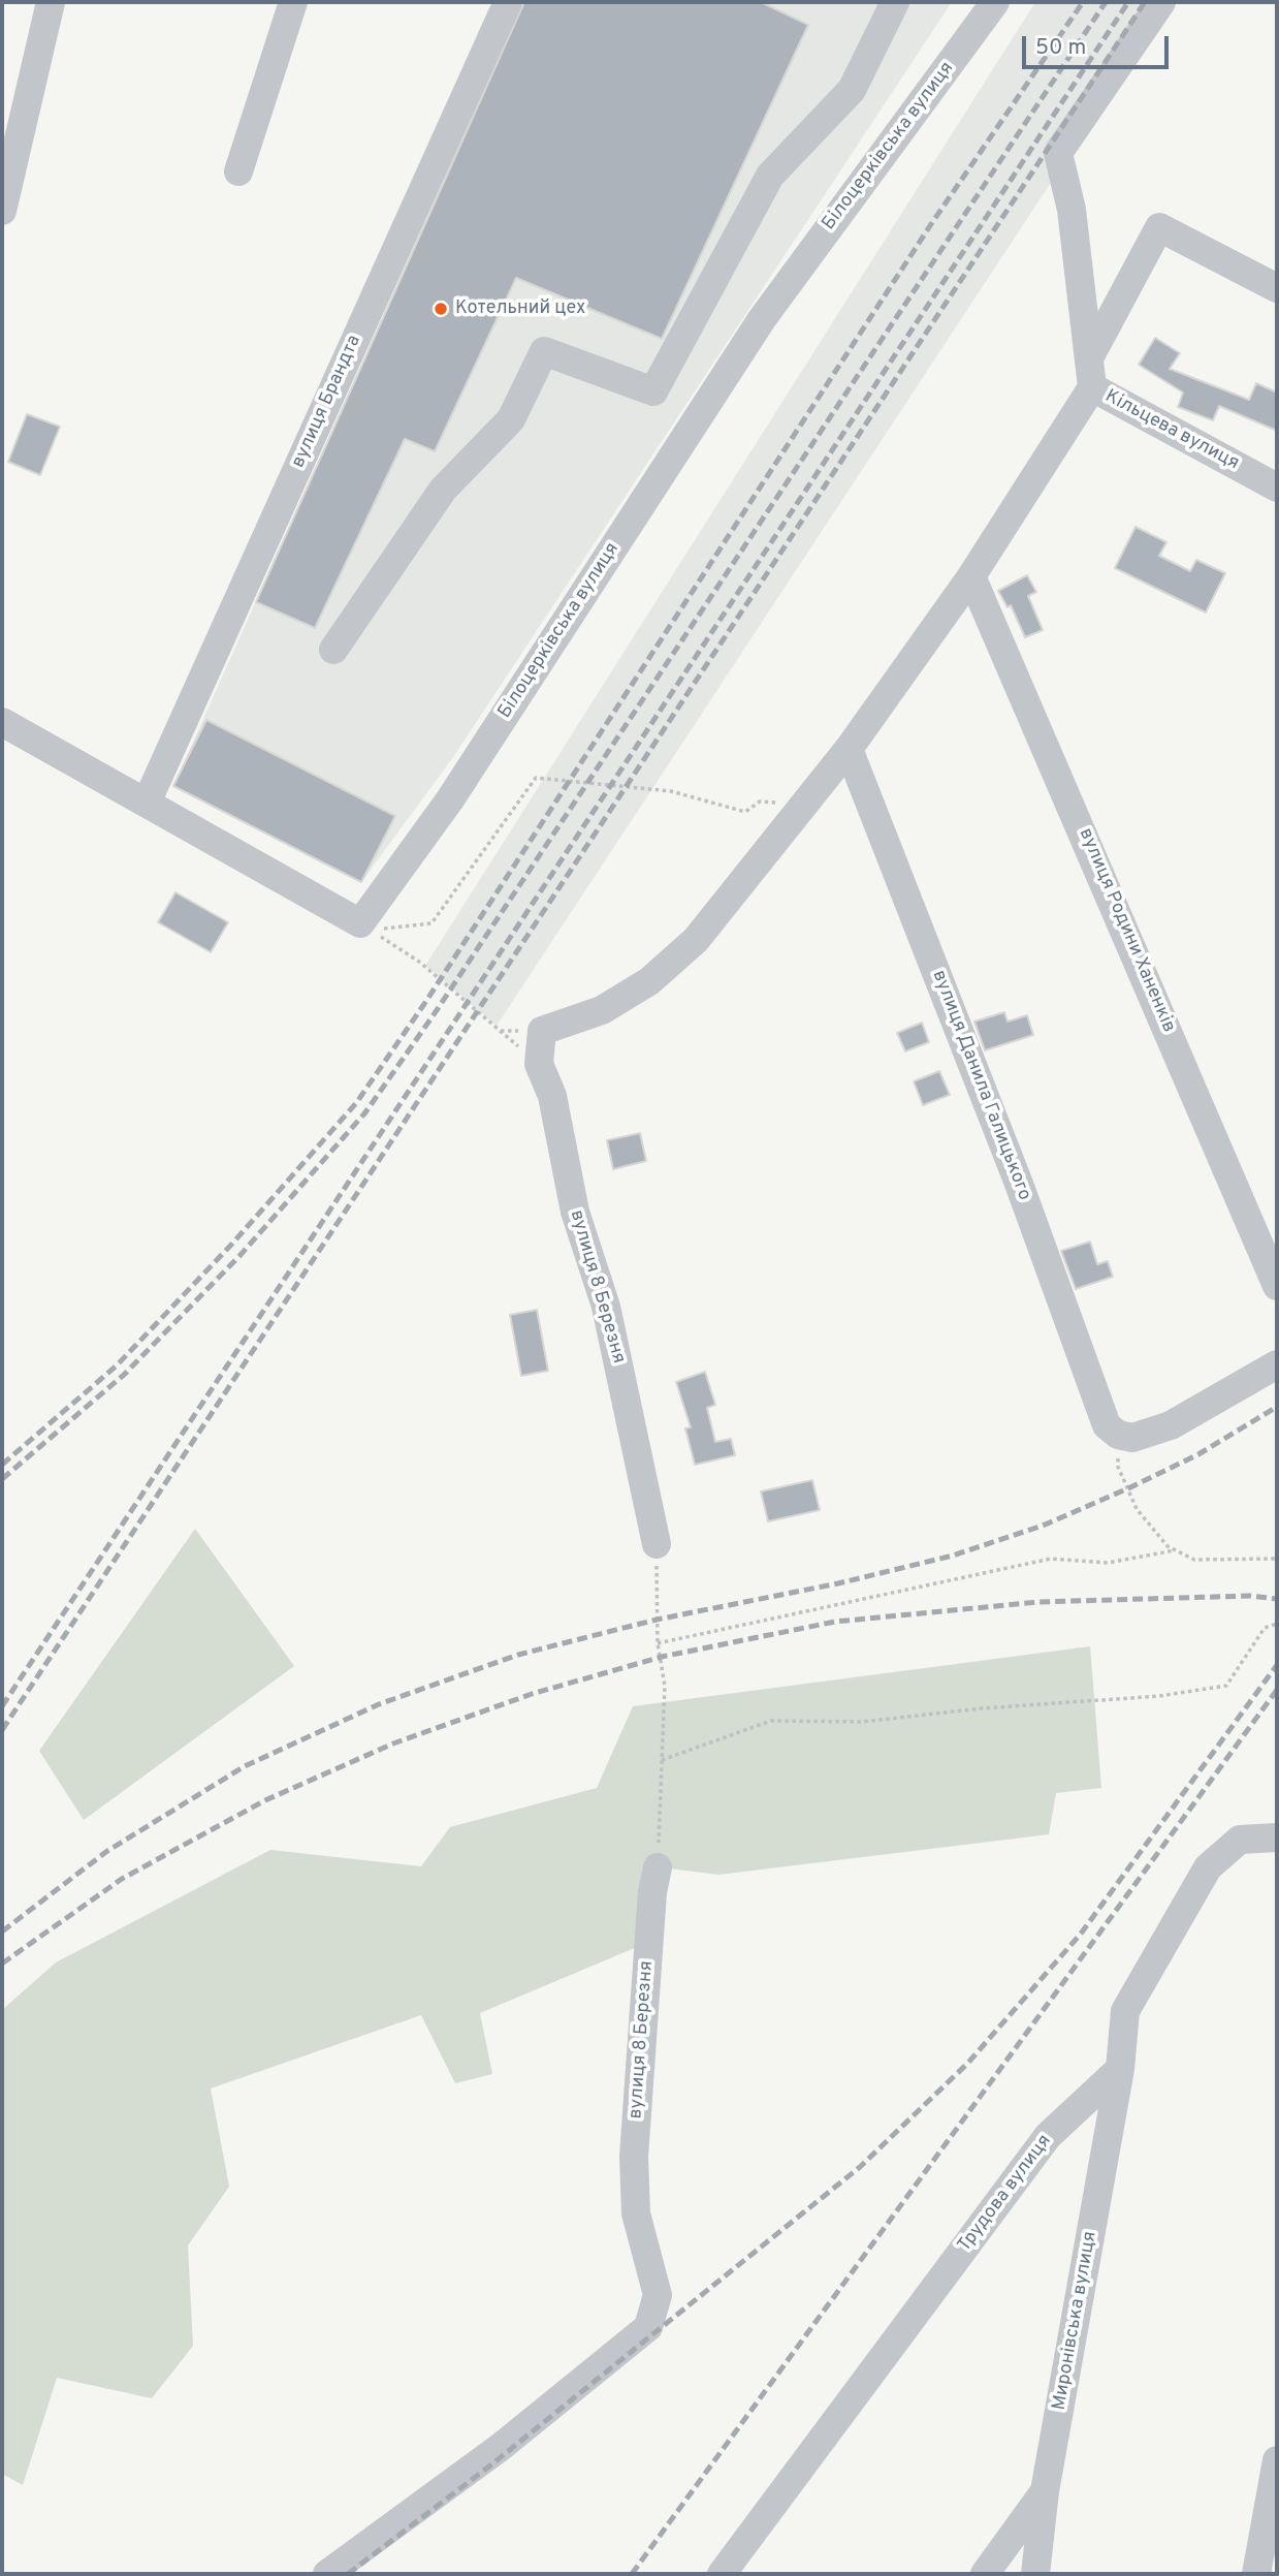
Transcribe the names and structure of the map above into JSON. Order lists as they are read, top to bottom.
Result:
{
  "streets": {
    "street": [
      "Білоцерківська вулиця",
      "вулиця Брандта",
      "Кільцева вулиця",
      "вулиця Родини Ханенків",
      "вулиця Данила Галицького",
      "вулиця 8 Березня",
      "Трудова вулиця",
      "Миронівська вулиця"
    ]
  },
  "crossings": [
    ["Білоцерківська вулиця", "вулиця Брандта"],
    ["Трудова вулиця", "Миронівська вулиця"]
  ],
  "places": ["Котельний цех"],
  "scale_bar": "50 m"
}
